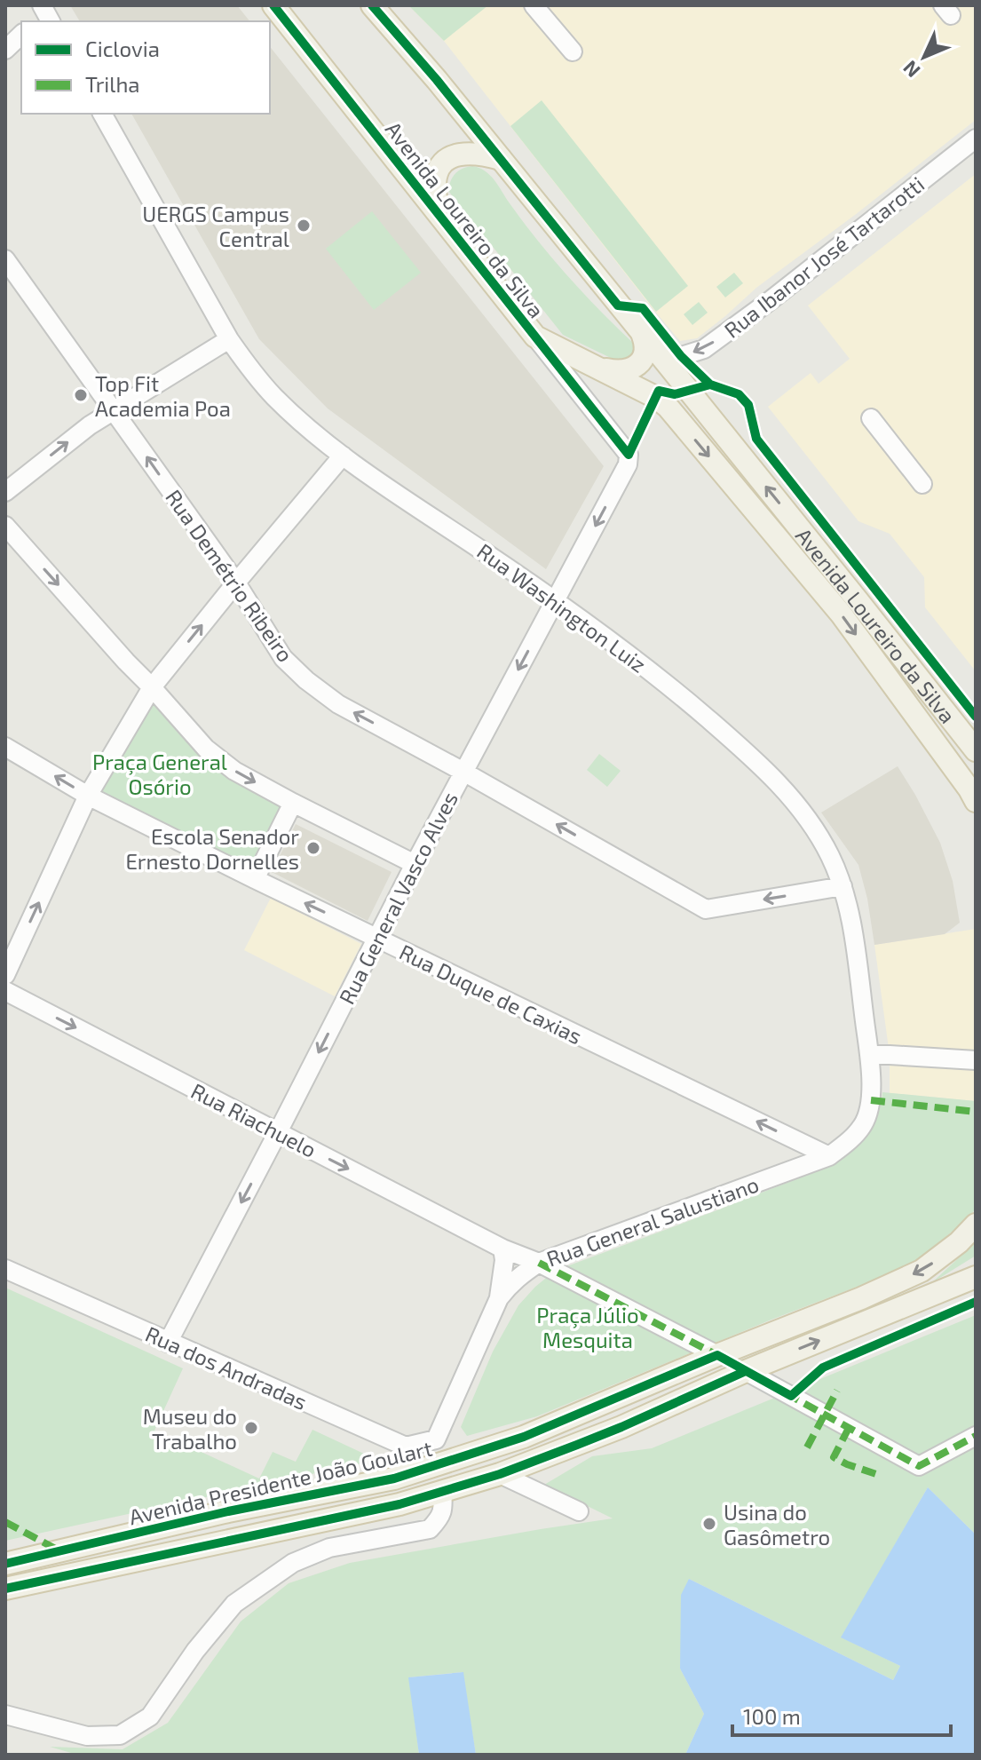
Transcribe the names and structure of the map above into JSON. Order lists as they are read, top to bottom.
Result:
{
  "streets": {
    "main road": ["Avenida Loureiro da Silva", "Avenida Presidente João Goulart"],
    "street": [
      "Rua Ibanor José Tartarotti",
      "Rua Demétrio Ribeiro",
      "Rua Washington Luiz",
      "Rua General Vasco Alves",
      "Rua Duque de Caxias",
      "Rua Riachuelo",
      "Rua General Salustiano",
      "Rua dos Andradas"
    ]
  },
  "crossings": [
    ["Avenida Loureiro da Silva", "Rua Ibanor José Tartarotti"],
    ["Avenida Loureiro da Silva", "Rua General Vasco Alves"],
    ["Rua Demétrio Ribeiro", "Rua Washington Luiz"],
    ["Rua Demétrio Ribeiro", "Rua General Vasco Alves"],
    ["Rua Washington Luiz", "Rua General Vasco Alves"],
    ["Rua Washington Luiz", "Rua Duque de Caxias"],
    ["Rua Washington Luiz", "Rua General Salustiano"],
    ["Rua General Vasco Alves", "Rua Duque de Caxias"],
    ["Rua General Vasco Alves", "Rua Riachuelo"],
    ["Rua General Vasco Alves", "Rua dos Andradas"],
    ["Rua Duque de Caxias", "Rua General Salustiano"],
    ["Rua Riachuelo", "Rua General Salustiano"],
    ["Rua General Salustiano", "Rua dos Andradas"]
  ],
  "one_way": ["Rua Ibanor José Tartarotti", "Rua General Vasco Alves", "Rua Riachuelo"],
  "parks": ["Praça General Osório", "Praça Júlio Mesquita"],
  "places": [
    "UERGS Campus Central",
    "Top Fit Academia Poa",
    "Escola Senador Ernesto Dornelles",
    "Museu do Trabalho",
    "Usina do Gasômetro"
  ],
  "legend": ["Ciclovia", "Trilha"],
  "scale_bar": "100 m",
  "north": "bottom left"
}
